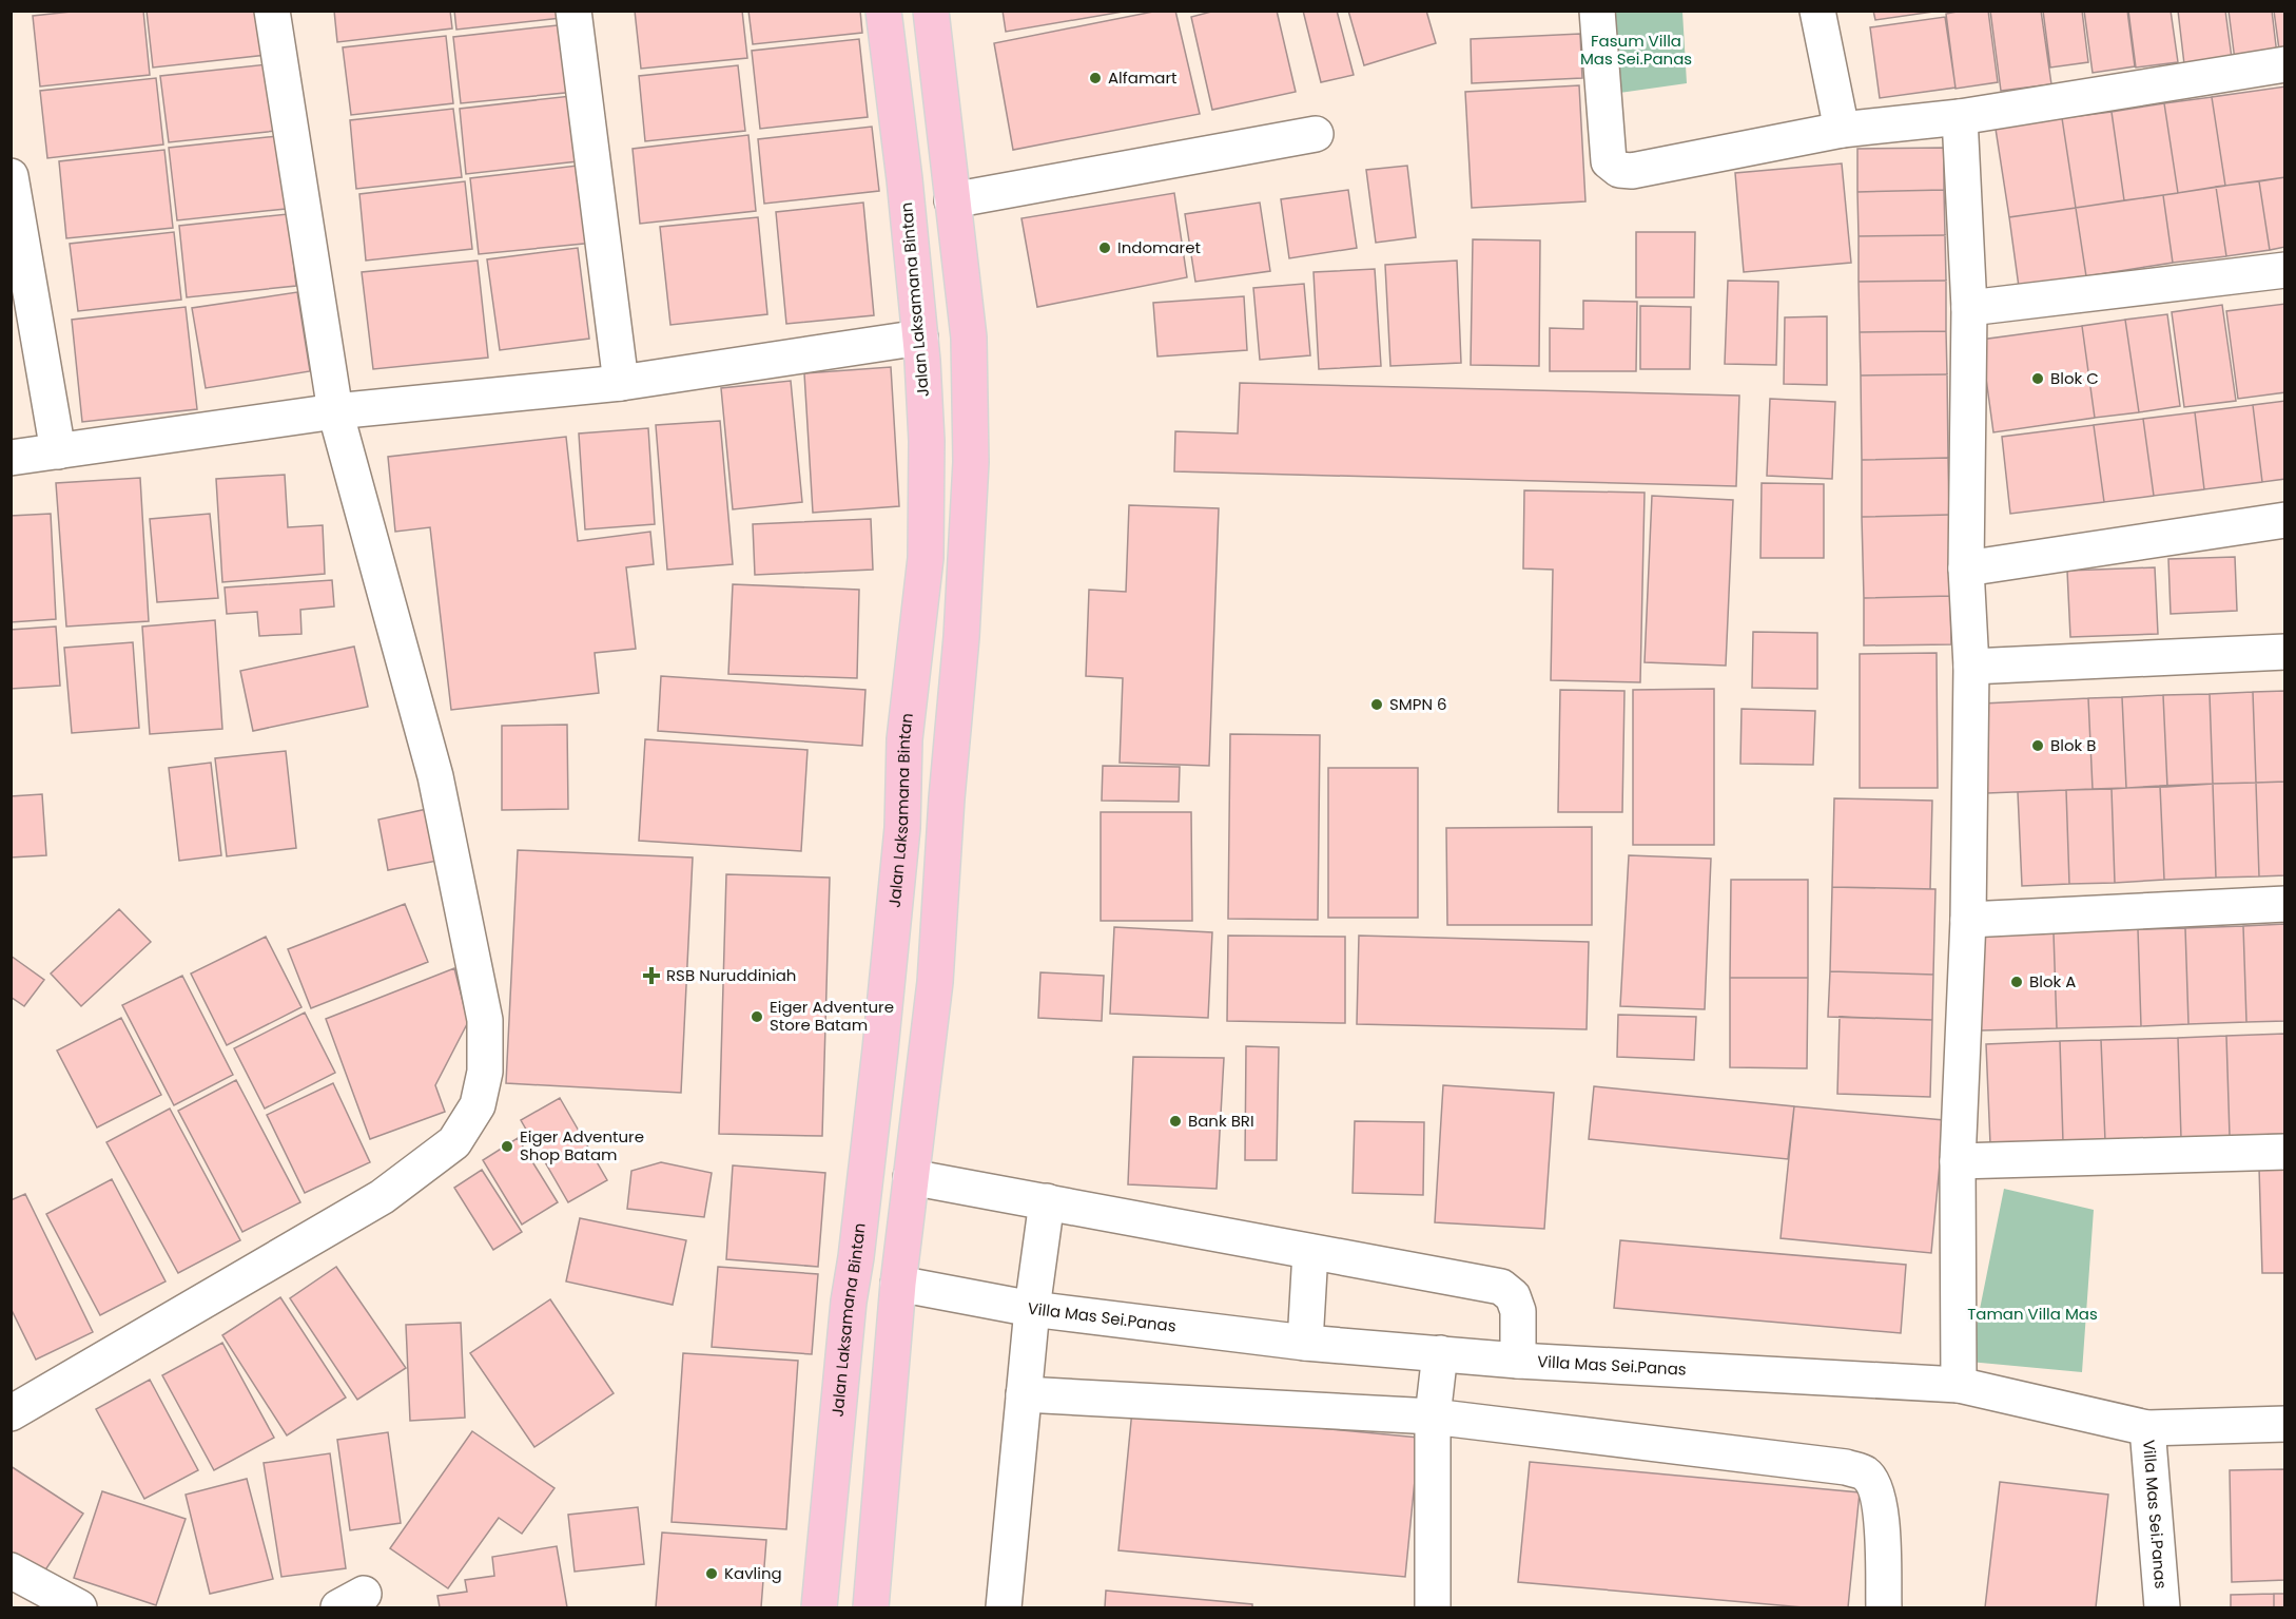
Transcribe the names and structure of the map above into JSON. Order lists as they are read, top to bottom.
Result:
{
  "streets": {
    "main road": ["Jalan Laksamana Bintan"],
    "street": ["Villa Mas Sei.Panas"]
  },
  "parks": ["Fasum Villa Mas Sei.Panas", "Taman Villa Mas"],
  "places": {
    "other": [
      "Alfamart",
      "Indomaret",
      "Blok C",
      "SMPN 6",
      "Blok B",
      "Blok A",
      "Eiger Adventure Store Batam",
      "Bank BRI",
      "Eiger Adventure Shop Batam",
      "Kavling"
    ],
    "health": ["RSB Nuruddiniah"]
  }
}
